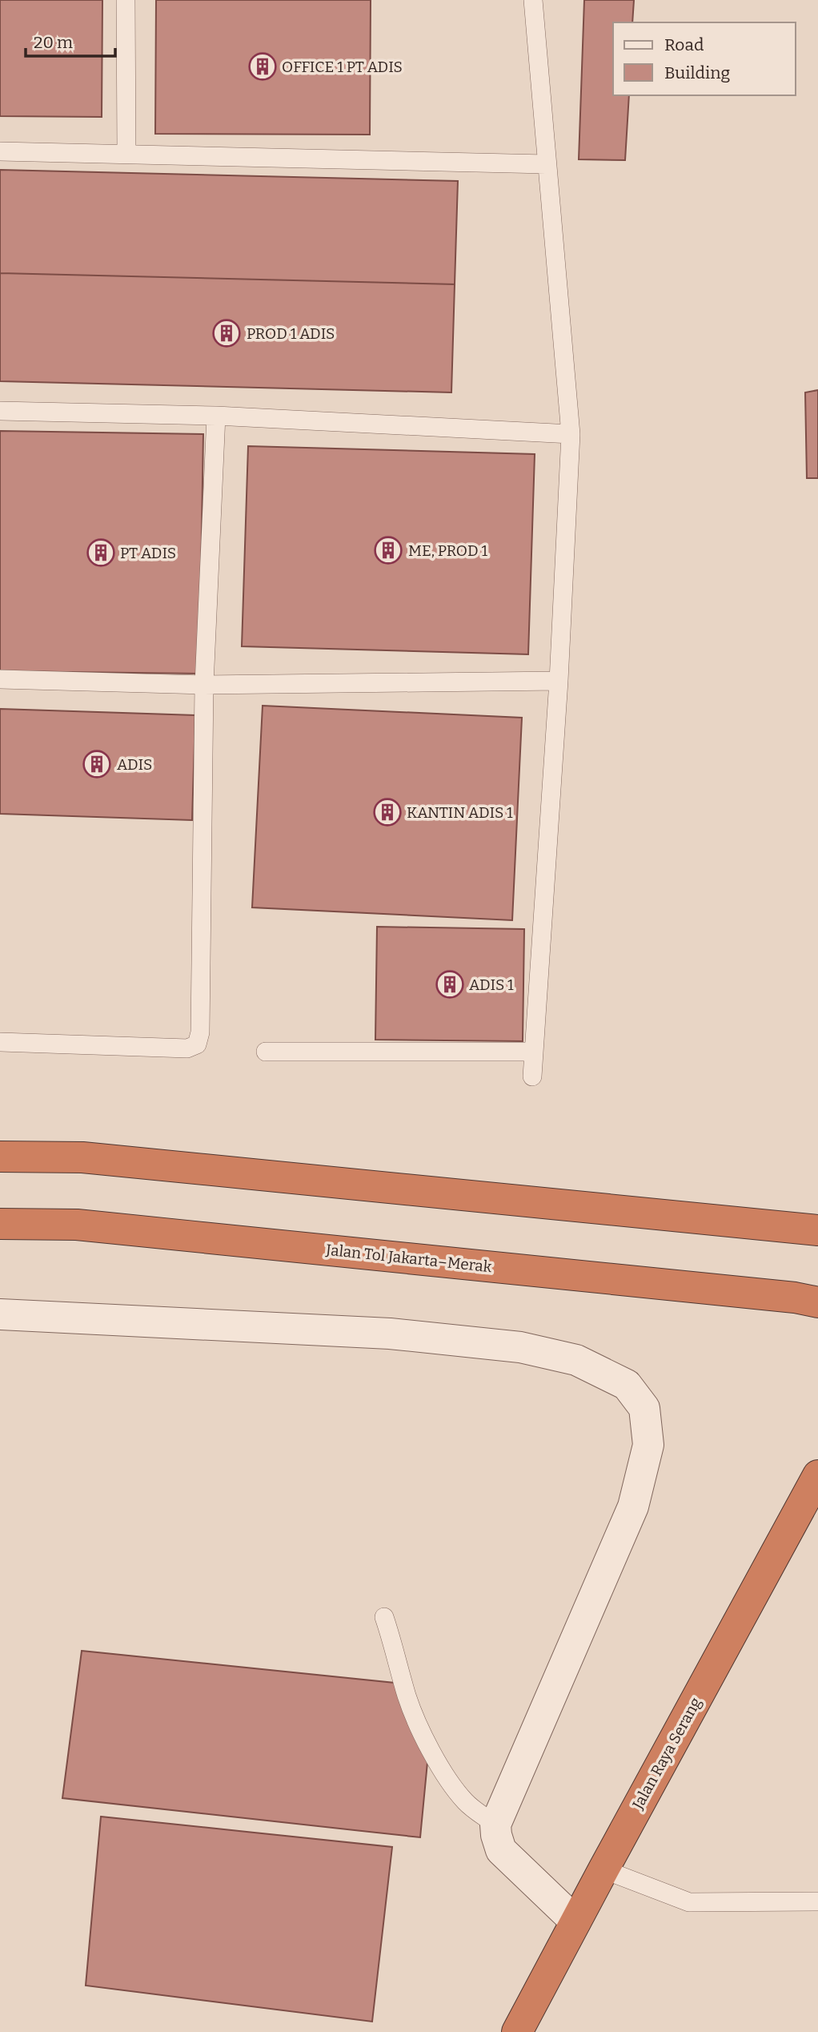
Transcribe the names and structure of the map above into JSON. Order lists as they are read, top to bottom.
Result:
{
  "streets": {
    "highway": ["Jalan Tol Jakarta–Merak", "Jalan Raya Serang"]
  },
  "places": {
    "building": [
      "OFFICE 1 PT ADIS",
      "PROD 1 ADIS",
      "ME, PROD 1",
      "PT ADIS",
      "ADIS",
      "KANTIN ADIS 1",
      "ADIS 1"
    ]
  },
  "legend": ["Road", "Building"],
  "scale_bar": "20 m"
}
